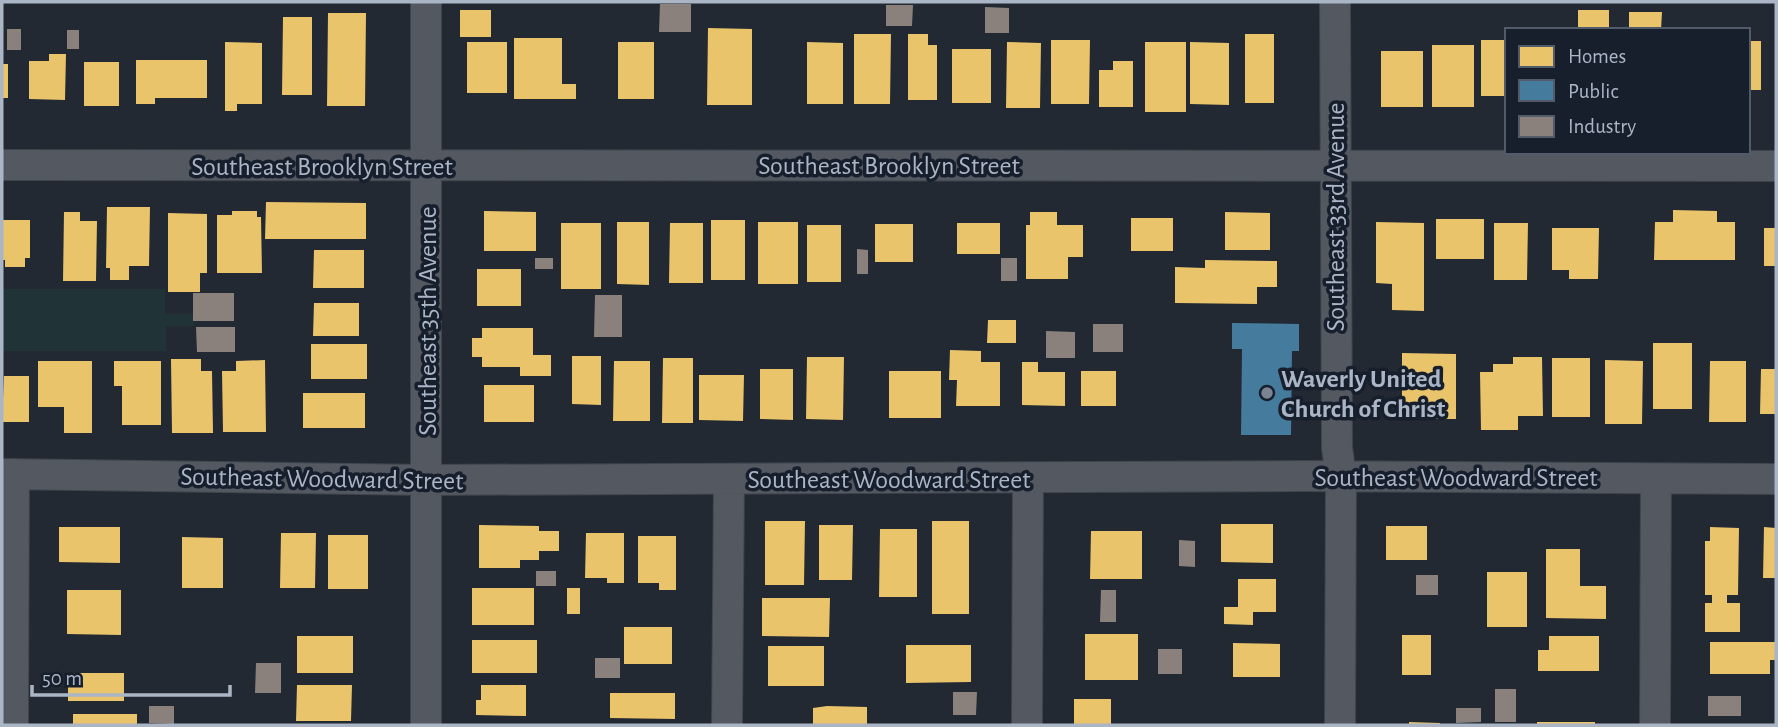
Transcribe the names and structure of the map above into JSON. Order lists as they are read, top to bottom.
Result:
{
  "streets": {
    "street": [
      "Southeast Brooklyn Street",
      "Southeast 33rd Avenue",
      "Southeast 35th Avenue",
      "Southeast Woodward Street"
    ]
  },
  "crossings": [
    ["Southeast Brooklyn Street", "Southeast 33rd Avenue"],
    ["Southeast Brooklyn Street", "Southeast 35th Avenue"],
    ["Southeast 33rd Avenue", "Southeast Woodward Street"],
    ["Southeast 35th Avenue", "Southeast Woodward Street"]
  ],
  "places": ["Waverly United Church of Christ"],
  "legend": ["Homes", "Public", "Industry"],
  "scale_bar": "50 m"
}
